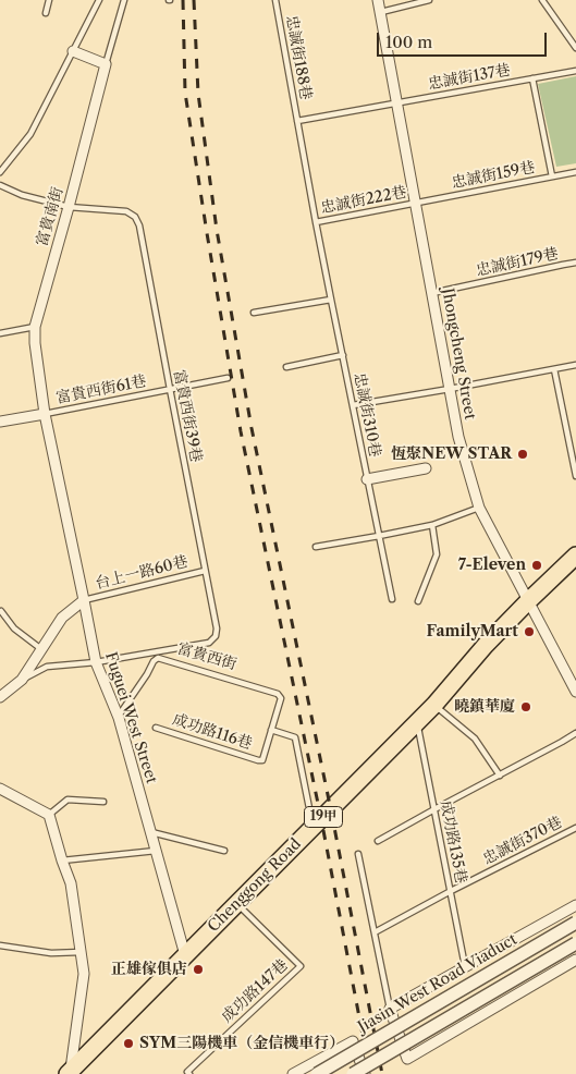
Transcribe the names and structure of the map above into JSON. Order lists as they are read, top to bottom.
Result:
{
  "streets": {
    "main road": ["19甲", "Chenggong Road"],
    "street": [
      "富貴南街",
      "Jhongcheng Street",
      "Fuguei West Street",
      "Jiasin West Road Viaduct"
    ],
    "lane": [
      "忠誠街188巷",
      "忠誠街137巷",
      "忠誠街159巷",
      "忠誠街222巷",
      "忠誠街179巷",
      "富貴西街61巷",
      "忠誠街310巷",
      "富貴西街39巷",
      "台上一路60巷",
      "富貴西街",
      "成功路116巷",
      "忠誠街370巷",
      "成功路135巷",
      "成功路147巷"
    ]
  },
  "crossings": [
    ["忠誠街188巷", "忠誠街137巷"],
    ["忠誠街188巷", "忠誠街222巷"],
    ["忠誠街188巷", "忠誠街310巷"],
    ["忠誠街137巷", "Jhongcheng Street"],
    ["忠誠街159巷", "忠誠街222巷"],
    ["忠誠街159巷", "Jhongcheng Street"],
    ["忠誠街222巷", "Jhongcheng Street"],
    ["忠誠街222巷", "忠誠街310巷"],
    ["富貴南街", "富貴西街61巷"],
    ["富貴南街", "富貴西街39巷"],
    ["富貴南街", "Fuguei West Street"],
    ["忠誠街179巷", "Jhongcheng Street"],
    ["Jhongcheng Street", "Chenggong Road"],
    ["富貴西街61巷", "富貴西街39巷"],
    ["富貴西街61巷", "Fuguei West Street"],
    ["富貴西街39巷", "台上一路60巷"],
    ["富貴西街39巷", "Fuguei West Street"],
    ["台上一路60巷", "Fuguei West Street"],
    ["富貴西街", "Fuguei West Street"],
    ["富貴西街", "成功路116巷"],
    ["Fuguei West Street", "Chenggong Road"],
    ["忠誠街370巷", "成功路135巷"],
    ["成功路135巷", "Chenggong Road"],
    ["Chenggong Road", "成功路147巷"]
  ],
  "places": [
    "恆聚NEW STAR",
    "7-Eleven",
    "FamilyMart",
    "曉鎮華廈",
    "正雄傢俱店",
    "SYM三陽機車（金信機車行）"
  ],
  "scale_bar": "100 m"
}
